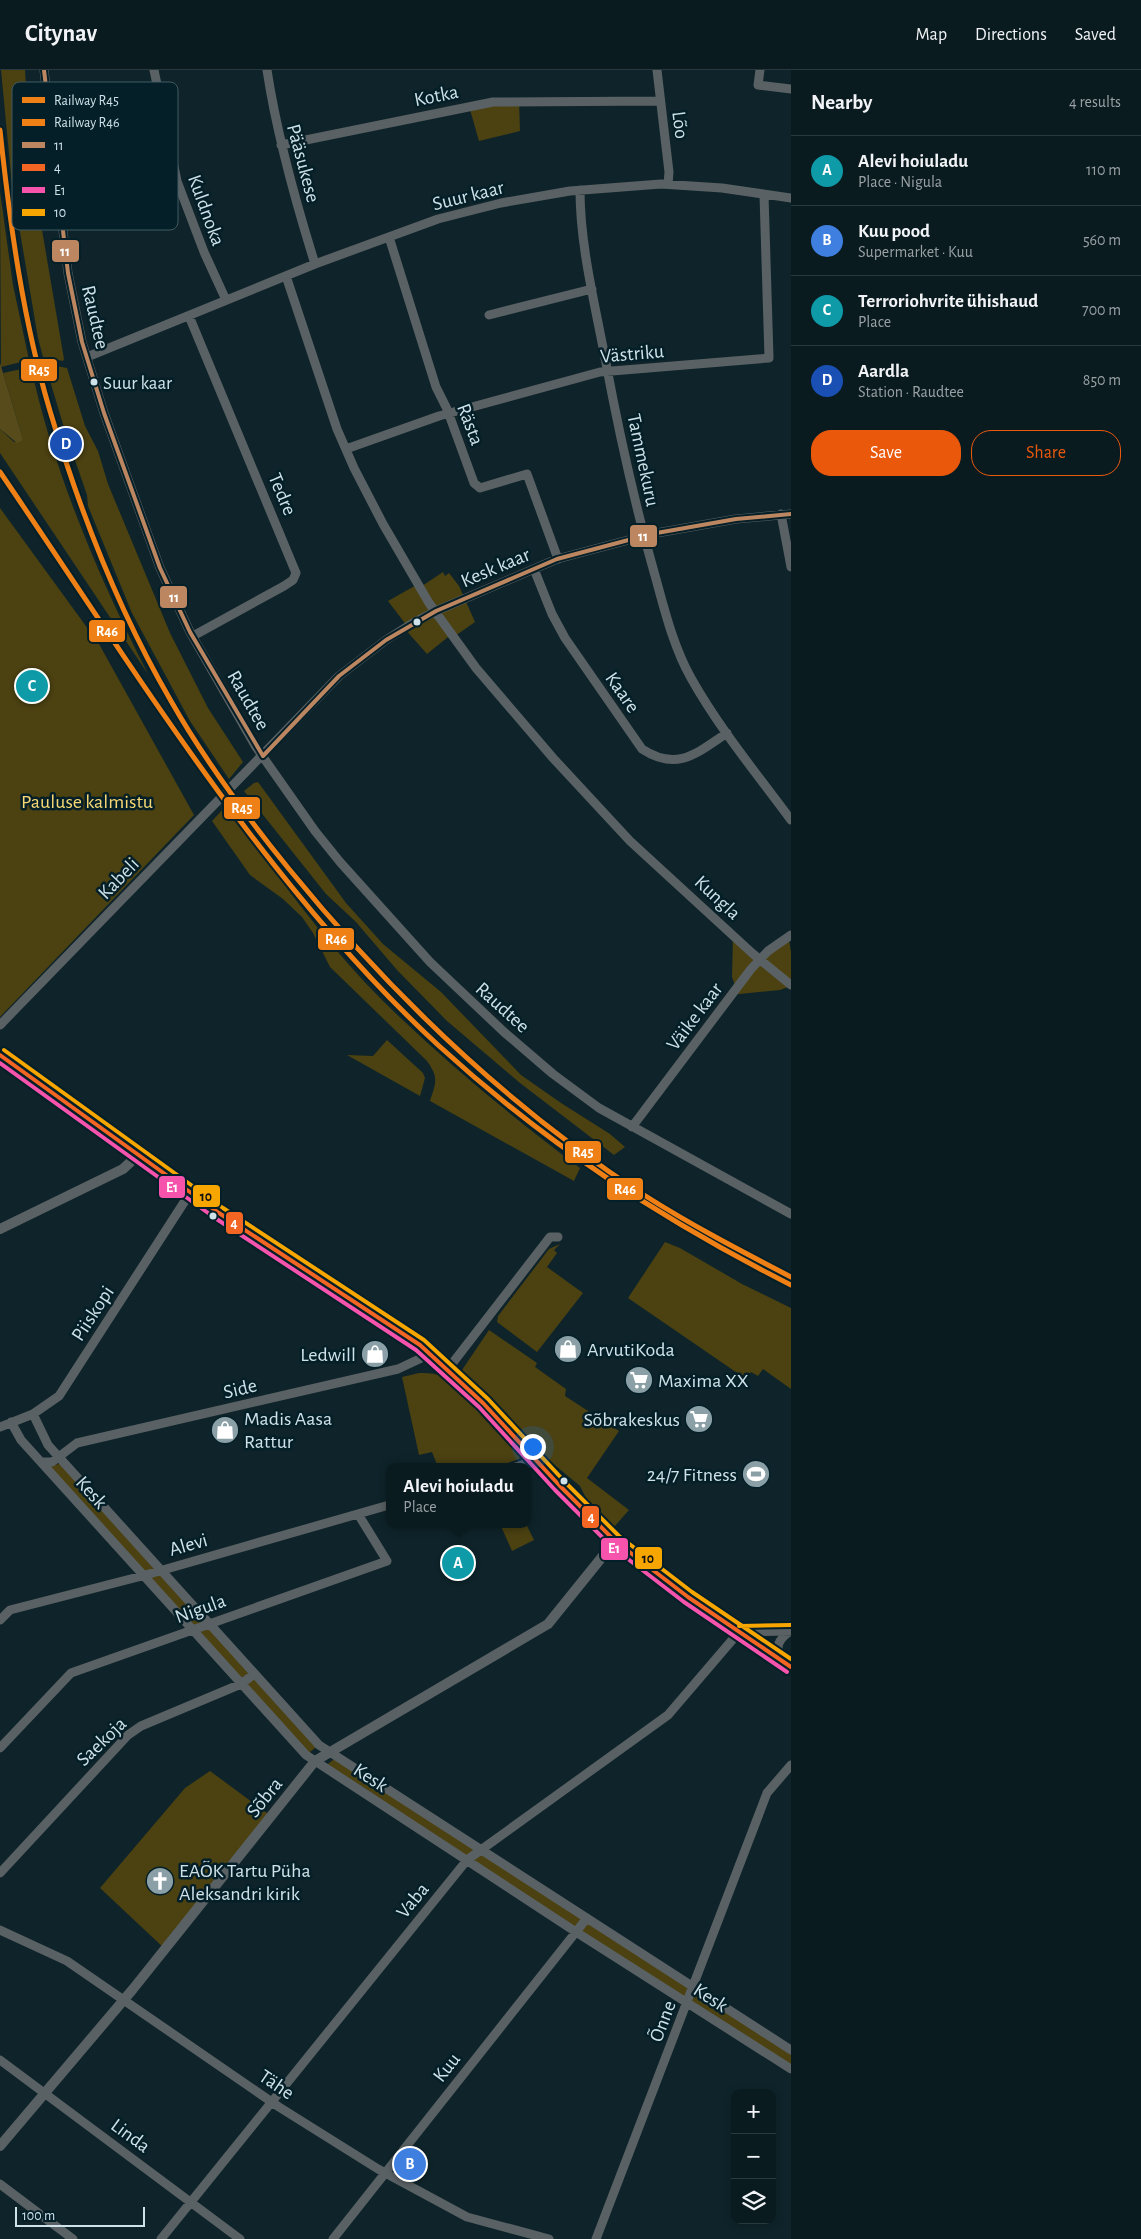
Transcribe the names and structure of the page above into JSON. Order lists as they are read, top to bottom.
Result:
{
  "streets": {
    "street": [
      "Kotka",
      "Lõo",
      "Pääsukese",
      "Suur kaar",
      "Kuldnoka",
      "Raudtee",
      "Västriku",
      "Rästa",
      "Tammekuru",
      "Tedre",
      "Kesk kaar",
      "Kaare",
      "Kabeli",
      "Kungla",
      "Väike kaar",
      "Piiskopi",
      "Side",
      "Kesk",
      "Alevi",
      "Nigula",
      "Saekoja",
      "Sõbra",
      "Vaba",
      "Õnne",
      "Kuu",
      "Tähe",
      "Linda"
    ]
  },
  "crossings": [
    ["Kotka", "Lõo"],
    ["Kotka", "Pääsukese"],
    ["Lõo", "Suur kaar"],
    ["Pääsukese", "Suur kaar"],
    ["Suur kaar", "Kuldnoka"],
    ["Suur kaar", "Raudtee"],
    ["Suur kaar", "Västriku"],
    ["Suur kaar", "Rästa"],
    ["Suur kaar", "Tammekuru"],
    ["Suur kaar", "Tedre"],
    ["Suur kaar", "Kungla"],
    ["Raudtee", "Tedre"],
    ["Raudtee", "Kesk kaar"],
    ["Raudtee", "Kabeli"],
    ["Raudtee", "Väike kaar"],
    ["Västriku", "Rästa"],
    ["Västriku", "Tammekuru"],
    ["Västriku", "Kungla"],
    ["Rästa", "Kesk kaar"],
    ["Tammekuru", "Kesk kaar"],
    ["Tammekuru", "Kaare"],
    ["Kesk kaar", "Kaare"],
    ["Kesk kaar", "Kabeli"],
    ["Kesk kaar", "Kungla"],
    ["Kungla", "Väike kaar"],
    ["Piiskopi", "Kesk"],
    ["Side", "Kesk"],
    ["Kesk", "Alevi"],
    ["Kesk", "Nigula"],
    ["Kesk", "Saekoja"],
    ["Kesk", "Sõbra"],
    ["Kesk", "Vaba"],
    ["Kesk", "Õnne"],
    ["Kesk", "Kuu"],
    ["Alevi", "Nigula"],
    ["Sõbra", "Tähe"],
    ["Sõbra", "Linda"],
    ["Vaba", "Tähe"],
    ["Vaba", "Linda"],
    ["Kuu", "Tähe"]
  ],
  "parks": ["Pauluse kalmistu"],
  "places": {
    "other": ["Suur kaar"],
    "shop": ["ArvutiKoda", "Ledwill", "Madis Aasa Rattur"],
    "supermarket": ["Maxima XX", "Sõbrakeskus"],
    "sports": ["24/7 Fitness"],
    "church": ["EAÕK Tartu Püha Aleksandri kirik"]
  },
  "lines": [
    "transit line 11",
    "rail line R45",
    "rail line R46",
    "transit line 10",
    "transit line 4",
    "transit line E1"
  ],
  "legend": [
    "Railway R45",
    "Railway R46",
    "11",
    "4",
    "E1",
    "10"
  ],
  "scale_bar": "100 m",
  "page": {
    "header": "Citynav",
    "nav": ["Map", "Directions", "Saved"],
    "heading": ["Nearby", "4 results"],
    "list": [
      {
        "mark": "A",
        "name": "Alevi hoiuladu",
        "note": "Place · Nigula",
        "value": "110 m"
      },
      {
        "mark": "B",
        "name": "Kuu pood",
        "note": "Supermarket · Kuu",
        "value": "560 m"
      },
      {
        "mark": "C",
        "name": "Terroriohvrite ühishaud",
        "note": "Place",
        "value": "700 m"
      },
      {
        "mark": "D",
        "name": "Aardla",
        "note": "Station · Raudtee",
        "value": "850 m"
      }
    ],
    "buttons": ["Save", "Share"],
    "pins": [
      "D",
      "C",
      "A",
      "B"
    ],
    "popup": ["Alevi hoiuladu", "Place"],
    "map_buttons": ["+", "−"],
    "scale": "100 m"
  }
}
